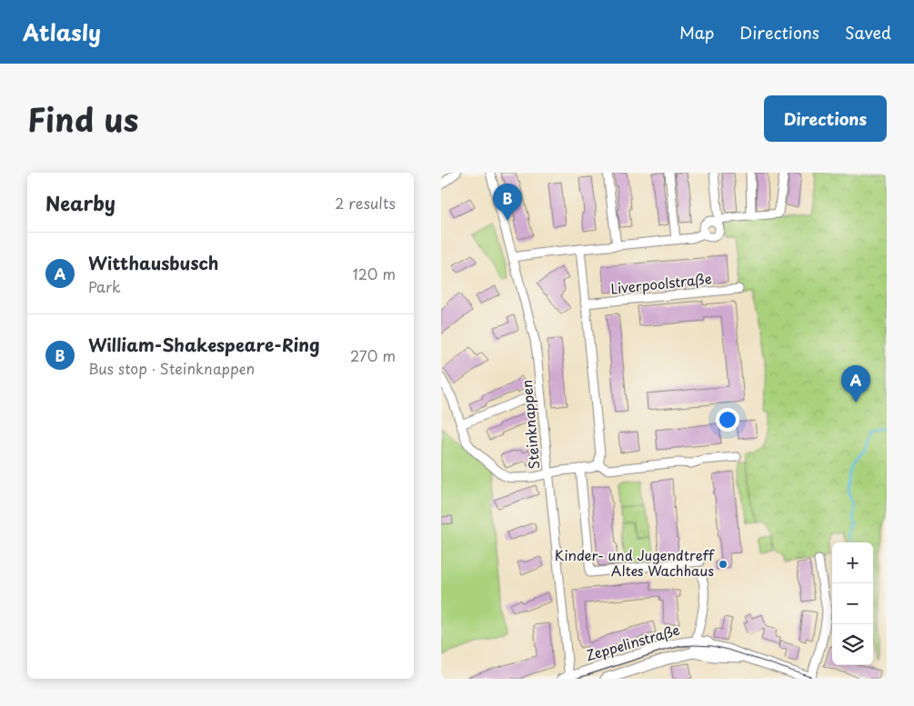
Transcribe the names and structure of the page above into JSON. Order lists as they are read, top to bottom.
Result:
{
  "streets": {
    "main road": ["Zeppelinstraße"],
    "street": ["Liverpoolstraße", "Steinknappen"]
  },
  "crossings": [
    ["Steinknappen", "Zeppelinstraße"]
  ],
  "places": ["Kinder- und Jugendtreff Altes Wachhaus"],
  "page": {
    "header": "Atlasly",
    "nav": ["Map", "Directions", "Saved"],
    "title": "Find us",
    "buttons": "Directions",
    "heading": ["Nearby", "2 results"],
    "pins": ["B", "A"],
    "list": [
      {
        "mark": "A",
        "name": "Witthausbusch",
        "note": "Park",
        "value": "120 m"
      },
      {
        "mark": "B",
        "name": "William-Shakespeare-Ring",
        "note": "Bus stop · Steinknappen",
        "value": "270 m"
      }
    ],
    "map_buttons": ["+", "−"]
  }
}
